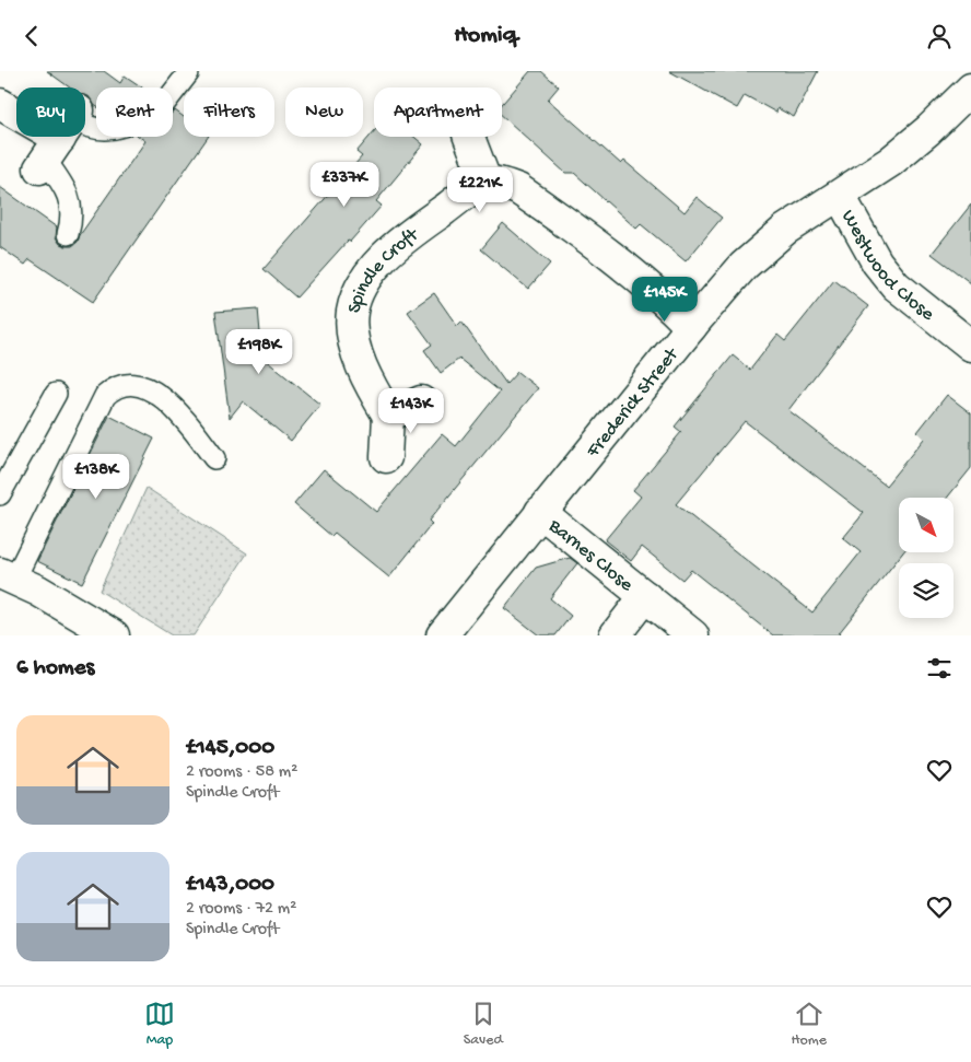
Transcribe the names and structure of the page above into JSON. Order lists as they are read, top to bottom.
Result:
{
  "streets": {
    "street": [
      "Westwood Close",
      "Spindle Croft",
      "Frederick Street",
      "Barnes Close"
    ]
  },
  "crossings": [
    ["Westwood Close", "Frederick Street"],
    ["Frederick Street", "Barnes Close"]
  ],
  "north": "bottom right",
  "page": {
    "header": "Homiq",
    "chip": [
      "Buy",
      "Rent",
      "Filters",
      "New",
      "Apartment"
    ],
    "price": [
      "£337K",
      "£221K",
      "£145K",
      "£198K",
      "£143K",
      "£138K"
    ],
    "heading": "6 homes",
    "list": [
      {
        "name": "£145,000",
        "note": "2 rooms · 58 m² · Spindle Croft"
      },
      {
        "name": "£143,000",
        "note": "2 rooms · 72 m² · Spindle Croft"
      }
    ],
    "tabs": ["Map", "Saved", "Home"]
  }
}
